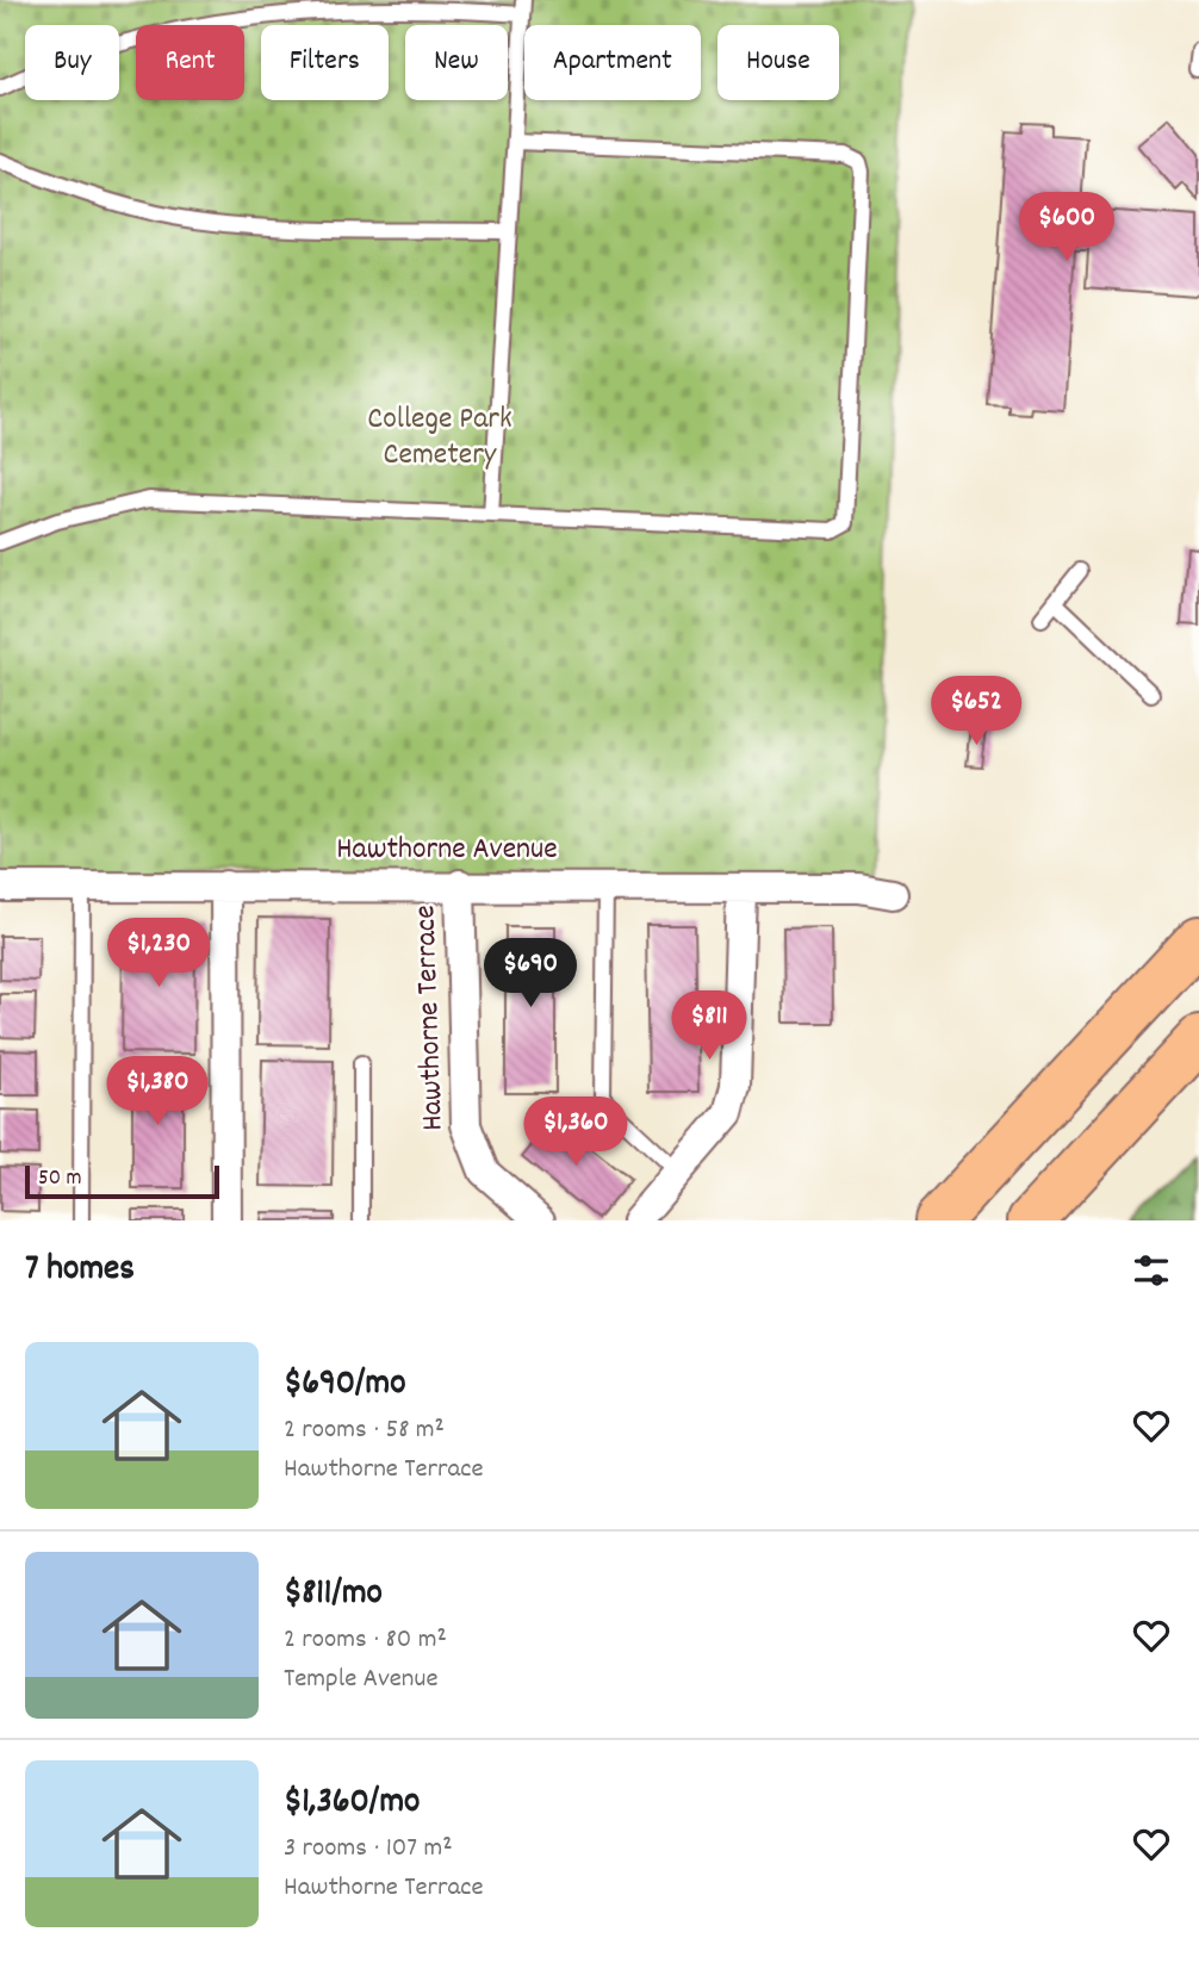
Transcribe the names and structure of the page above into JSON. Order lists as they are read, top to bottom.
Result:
{
  "streets": {
    "street": ["Hawthorne Avenue", "Hawthorne Terrace"]
  },
  "crossings": [
    ["Hawthorne Avenue", "Hawthorne Terrace"]
  ],
  "parks": ["College Park Cemetery"],
  "scale_bar": "50 m",
  "page": {
    "chip": [
      "Buy",
      "Rent",
      "Filters",
      "New",
      "Apartment",
      "House"
    ],
    "price": [
      "$600",
      "$652",
      "$1,230",
      "$690",
      "$811",
      "$1,380",
      "$1,360"
    ],
    "scale": "50 m",
    "heading": "7 homes",
    "list": [
      {
        "name": "$690/mo",
        "note": "2 rooms · 58 m² · Hawthorne Terrace"
      },
      {
        "name": "$811/mo",
        "note": "2 rooms · 80 m² · Temple Avenue"
      },
      {
        "name": "$1,360/mo",
        "note": "3 rooms · 107 m² · Hawthorne Terrace"
      }
    ]
  }
}
